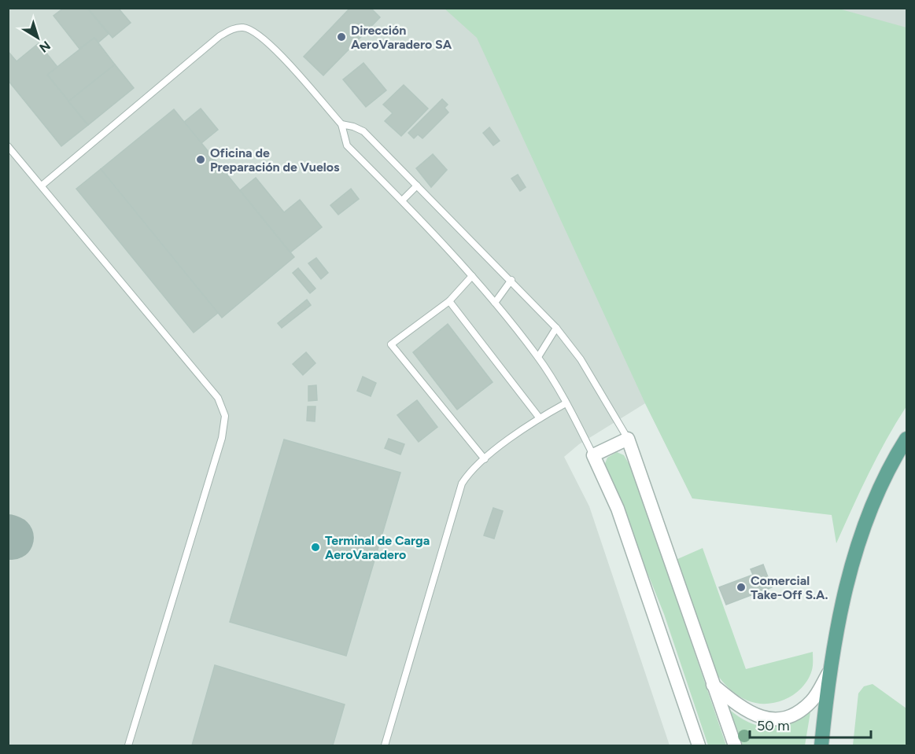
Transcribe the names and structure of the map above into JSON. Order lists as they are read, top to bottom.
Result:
{
  "places": [
    "Dirección AeroVaradero SA",
    "Oficina de Preparación de Vuelos",
    "Terminal de Carga AeroVaradero",
    "Comercial Take-Off S.A."
  ],
  "scale_bar": "50 m",
  "north": "bottom right"
}
